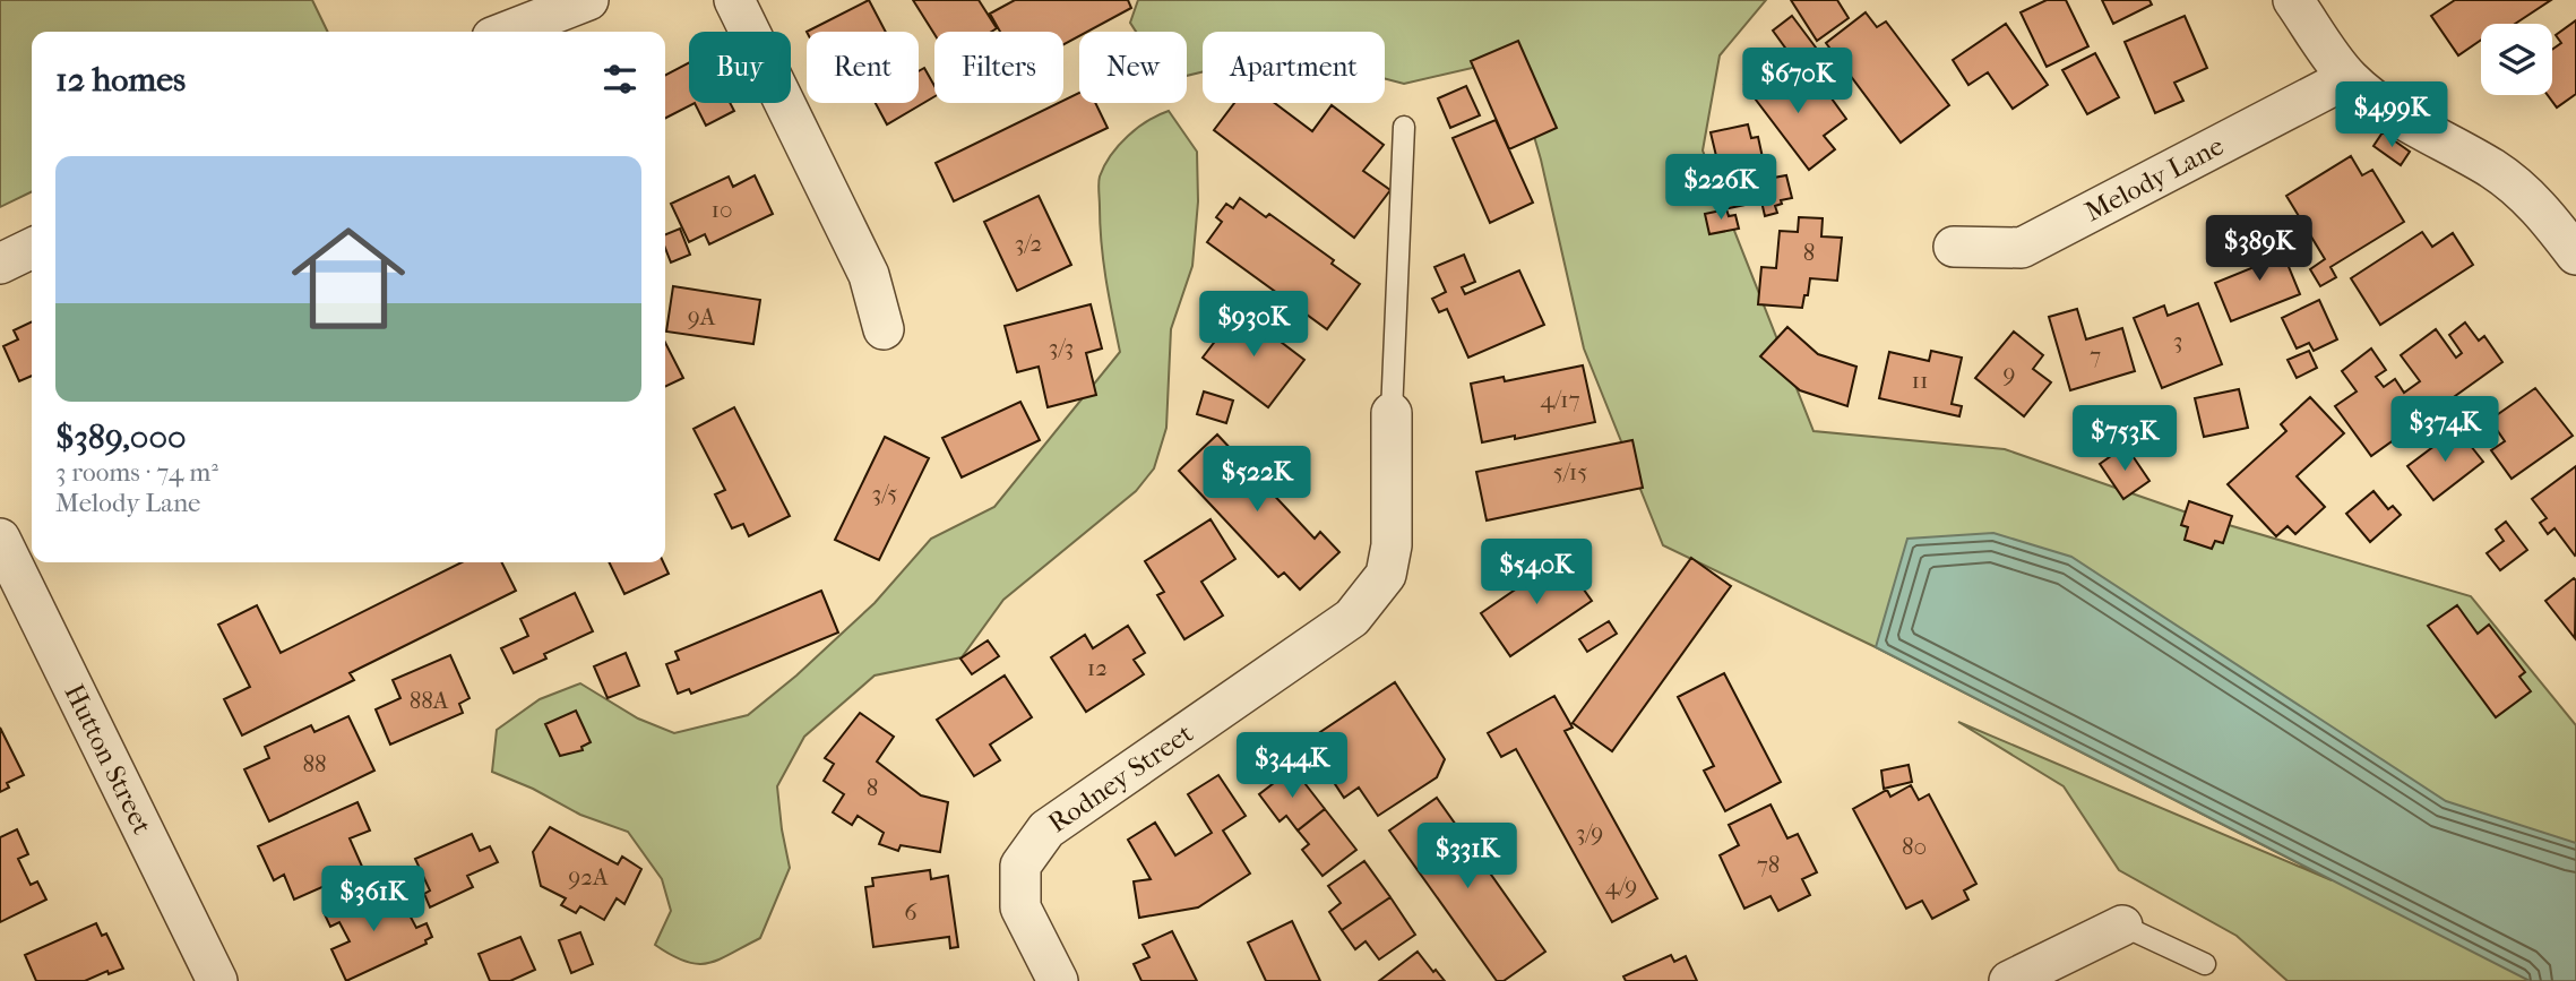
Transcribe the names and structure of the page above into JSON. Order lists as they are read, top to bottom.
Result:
{
  "streets": {
    "street": ["Melody Lane", "Hutton Street", "Rodney Street"]
  },
  "house_numbers": [
    "10",
    "3/2",
    "8",
    "9A",
    "3",
    "3/3",
    "7",
    "9",
    "11",
    "4/17",
    "5/15",
    "3/5",
    "12",
    "88A",
    "88",
    "8",
    "3/9",
    "80",
    "78",
    "92A",
    "4/9",
    "6"
  ],
  "page": {
    "chip": [
      "Buy",
      "Rent",
      "Filters",
      "New",
      "Apartment"
    ],
    "heading": "12 homes",
    "price": [
      "$670K",
      "$499K",
      "$226K",
      "$389K",
      "$930K",
      "$374K",
      "$753K",
      "$522K",
      "$540K",
      "$344K",
      "$331K",
      "$361K"
    ],
    "list": [
      {
        "name": "$389,000",
        "note": "3 rooms · 74 m² · Melody Lane"
      }
    ]
  }
}
